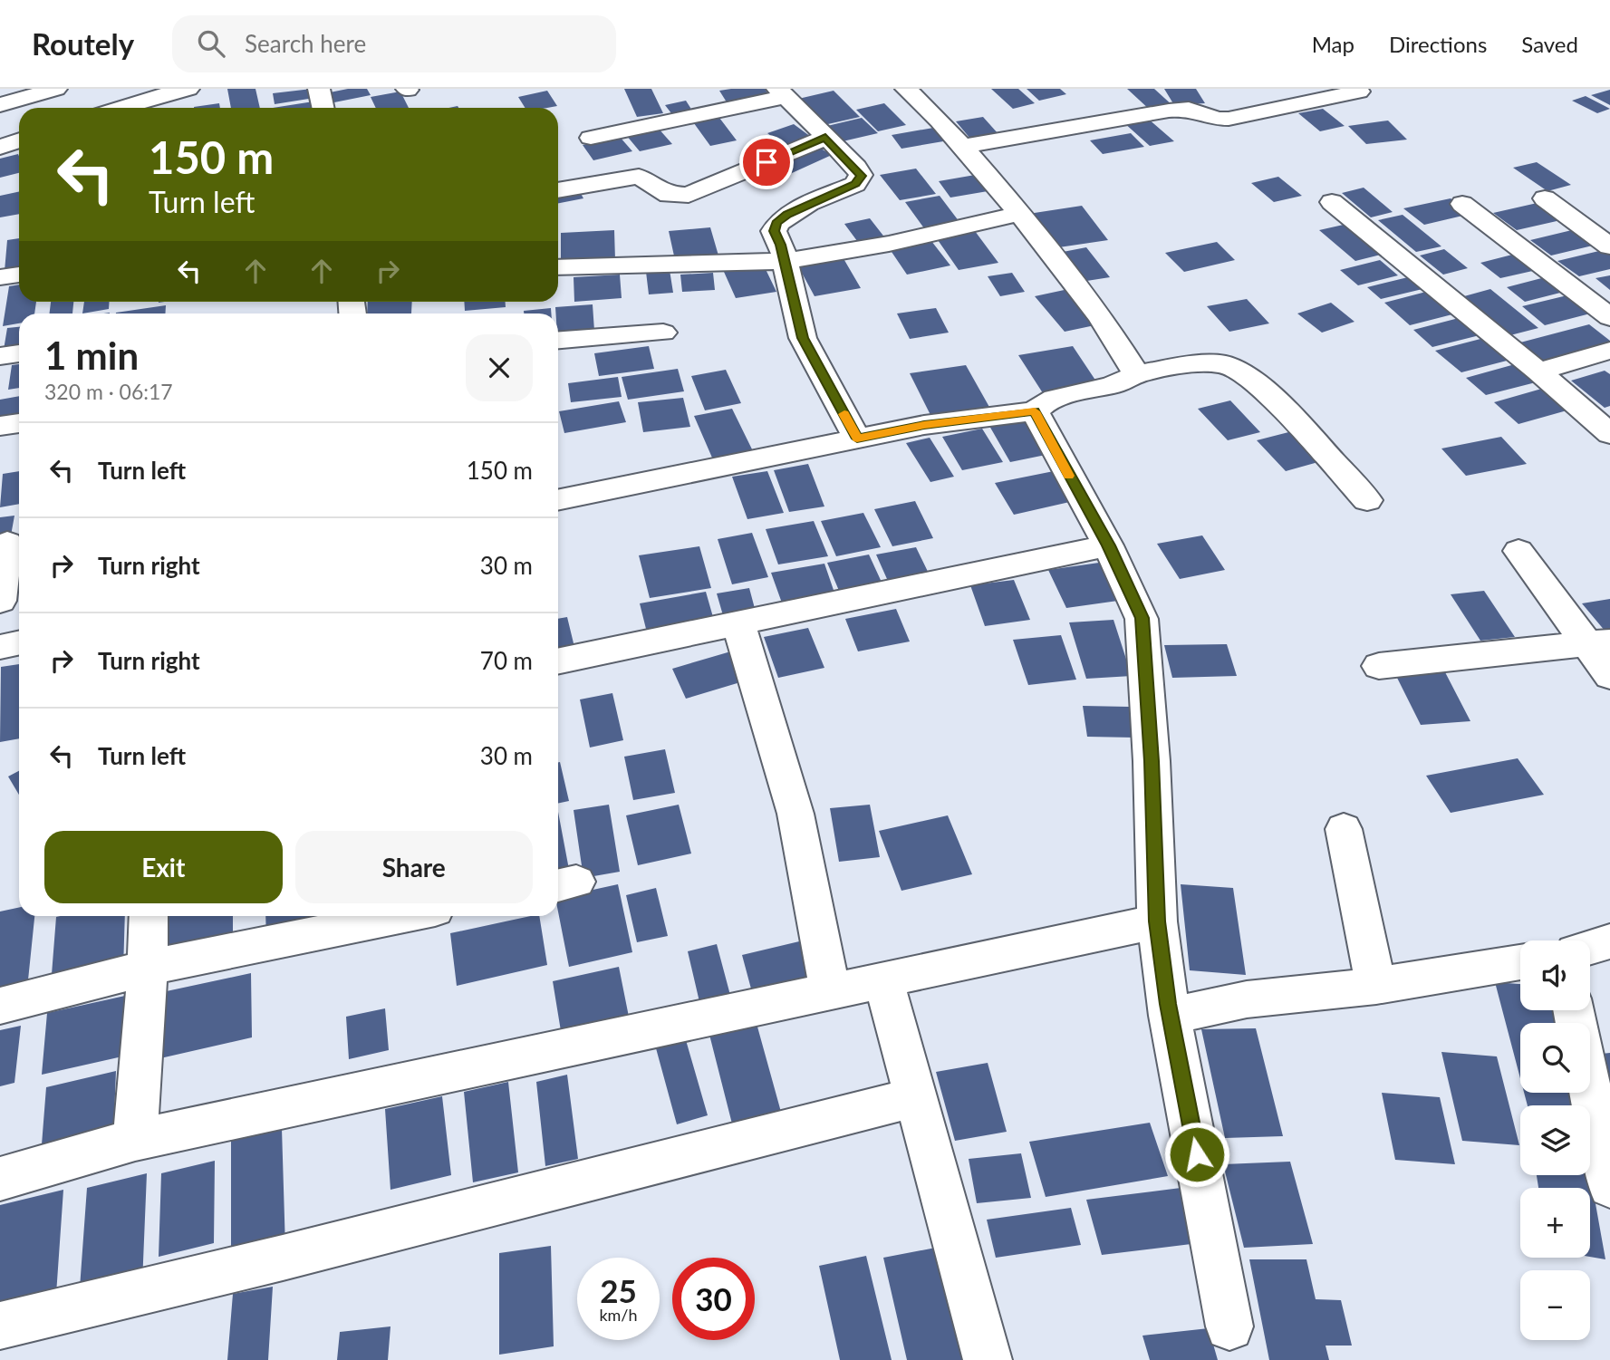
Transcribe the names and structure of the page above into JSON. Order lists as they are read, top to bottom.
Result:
{
  "page": {
    "header": "Routely",
    "search": "Search here",
    "nav": ["Map", "Directions", "Saved"],
    "turn": ["150 m", "Turn left"],
    "heading": ["1 min", "320 m · 06:17"],
    "list": [
      {
        "name": "Turn left",
        "value": "150 m"
      },
      {
        "name": "Turn right",
        "value": "30 m"
      },
      {
        "name": "Turn right",
        "value": "70 m"
      },
      {
        "name": "Turn left",
        "value": "30 m"
      }
    ],
    "buttons": ["Exit", "Share"],
    "map_buttons": ["+", "−"],
    "speed": "25 km/h",
    "limit": "30"
  }
}
